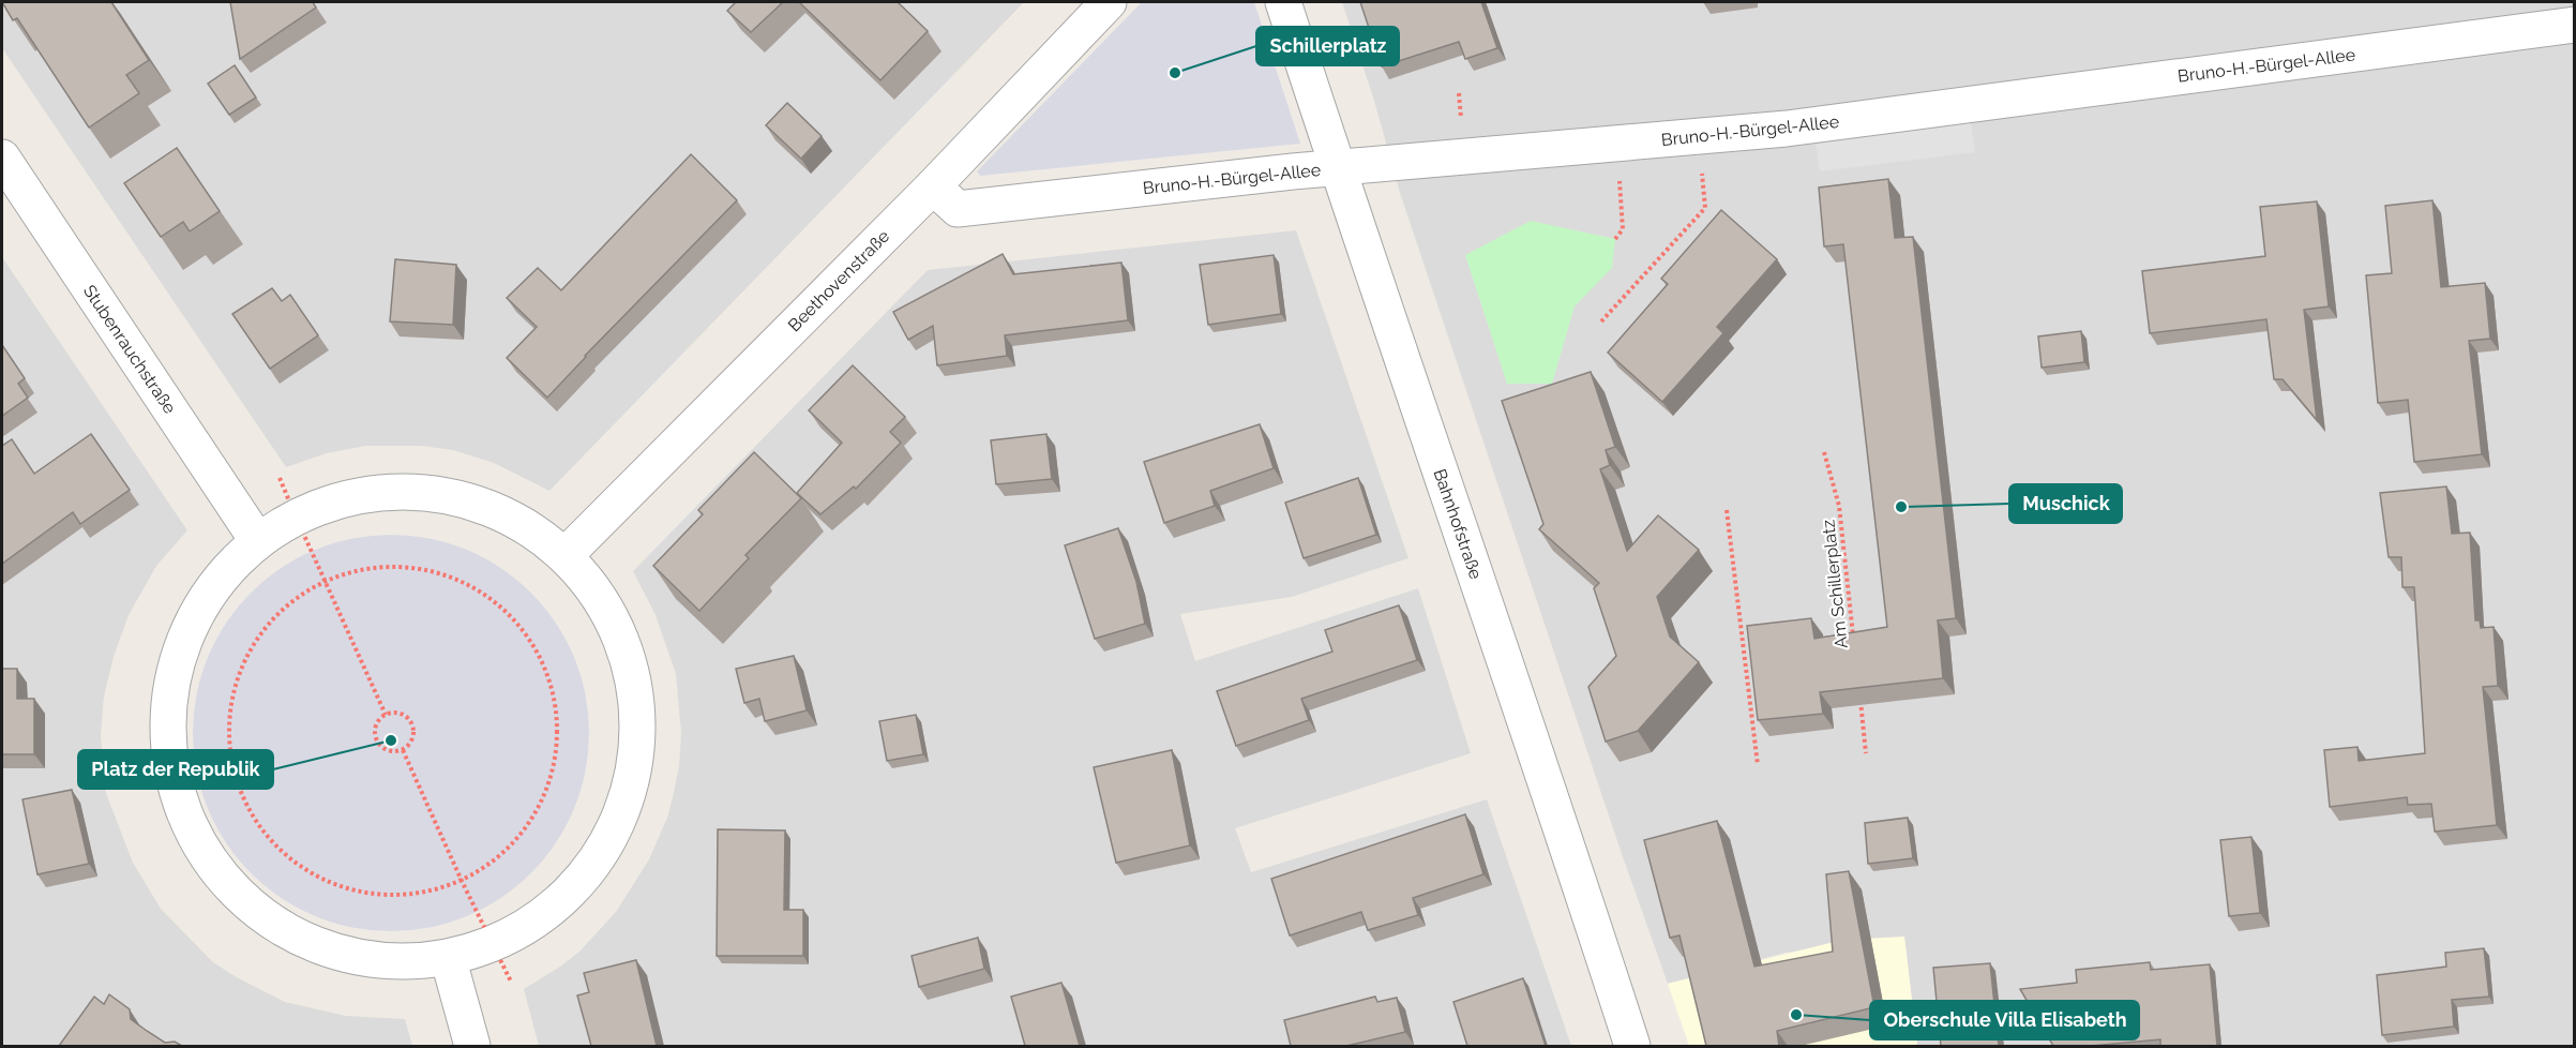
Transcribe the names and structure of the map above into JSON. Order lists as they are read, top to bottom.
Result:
{
  "streets": {
    "street": [
      "Bruno-H.-Bürgel-Allee",
      "Beethovenstraße",
      "Stubenrauchstraße",
      "Bahnhofstraße"
    ],
    "path": ["Am Schillerplatz"]
  },
  "crossings": [
    ["Bruno-H.-Bürgel-Allee", "Beethovenstraße"],
    ["Bruno-H.-Bürgel-Allee", "Bahnhofstraße"]
  ],
  "places": [
    "Schillerplatz",
    "Muschick",
    "Platz der Republik",
    "Oberschule Villa Elisabeth"
  ]
}
